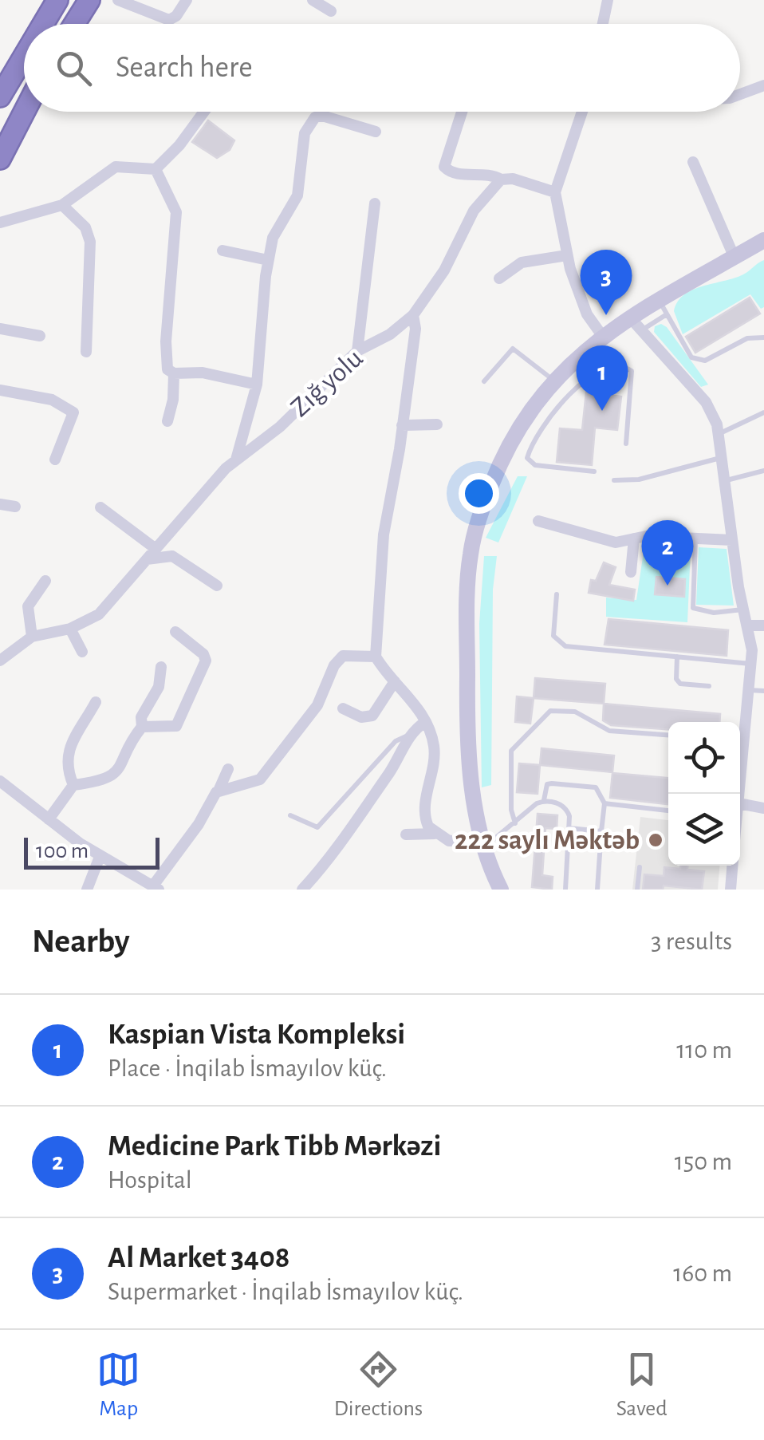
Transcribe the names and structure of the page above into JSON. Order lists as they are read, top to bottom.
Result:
{
  "streets": {
    "street": ["Zığ yolu"]
  },
  "places": ["222 saylı Məktəb"],
  "scale_bar": "100 m",
  "page": {
    "search": "Search here",
    "pins": ["3", "1", "2"],
    "scale": "100 m",
    "heading": ["Nearby", "3 results"],
    "list": [
      {
        "mark": "1",
        "name": "Kaspian Vista Kompleksi",
        "note": "Place · İnqilab İsmayılov küç.",
        "value": "110 m"
      },
      {
        "mark": "2",
        "name": "Medicine Park Tibb Mərkəzi",
        "note": "Hospital",
        "value": "150 m"
      },
      {
        "mark": "3",
        "name": "Al Market 3408",
        "note": "Supermarket · İnqilab İsmayılov küç.",
        "value": "160 m"
      }
    ],
    "nav": ["Map", "Directions", "Saved"]
  }
}
